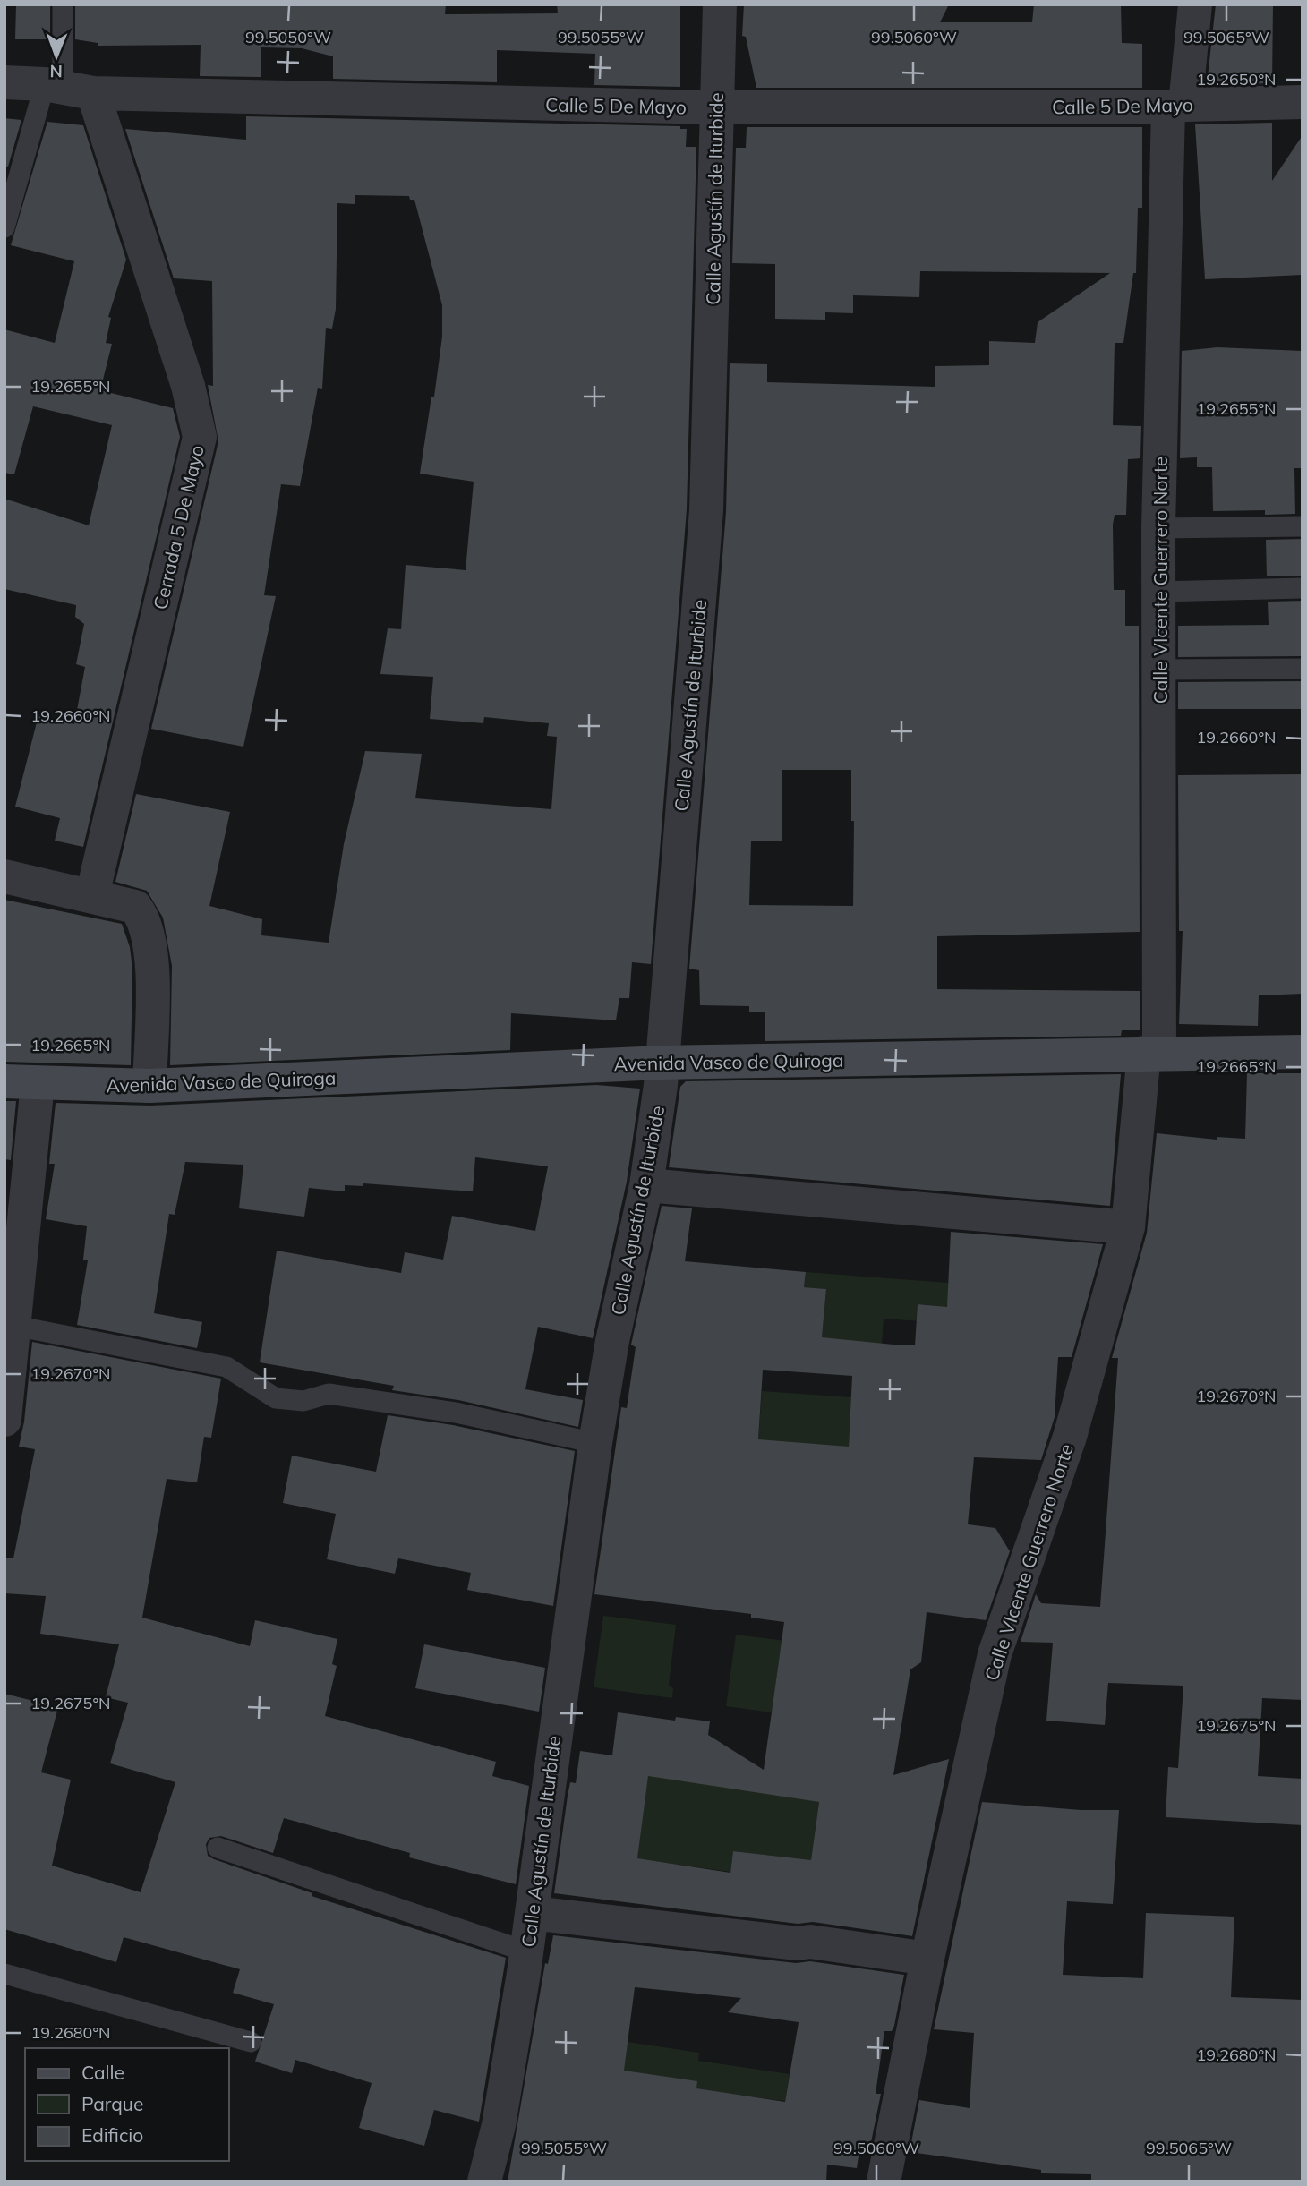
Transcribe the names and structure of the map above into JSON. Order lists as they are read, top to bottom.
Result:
{
  "streets": {
    "street": [
      "Calle 5 De Mayo",
      "Calle Agustín de Iturbide",
      "Cerrada 5 De Mayo",
      "Calle VIcente Guerrero Norte",
      "Avenida Vasco de Quiroga"
    ]
  },
  "crossings": [
    ["Calle 5 De Mayo", "Calle Agustín de Iturbide"],
    ["Calle 5 De Mayo", "Cerrada 5 De Mayo"],
    ["Calle 5 De Mayo", "Calle VIcente Guerrero Norte"],
    ["Calle Agustín de Iturbide", "Avenida Vasco de Quiroga"],
    ["Calle VIcente Guerrero Norte", "Avenida Vasco de Quiroga"]
  ],
  "legend": ["Calle", "Parque", "Edificio"],
  "north": "bottom",
  "coordinates": [
    "99.5050°W",
    "99.5055°W",
    "99.5060°W",
    "99.5065°W",
    "19.2650°N",
    "19.2655°N",
    "19.2660°N",
    "19.2665°N",
    "19.2670°N",
    "19.2675°N",
    "19.2680°N"
  ]
}
